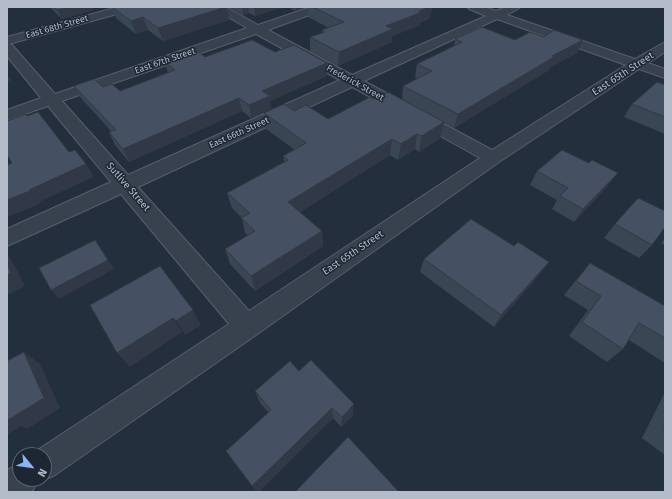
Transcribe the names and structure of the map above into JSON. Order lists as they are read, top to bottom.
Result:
{
  "streets": {
    "street": [
      "East 68th Street",
      "East 67th Street",
      "East 65th Street",
      "Frederick Street",
      "East 66th Street",
      "Sutlive Street"
    ]
  },
  "crossings": [
    ["East 67th Street", "Frederick Street"],
    ["East 67th Street", "Sutlive Street"],
    ["East 65th Street", "Frederick Street"],
    ["East 65th Street", "Sutlive Street"],
    ["Frederick Street", "East 66th Street"],
    ["East 66th Street", "Sutlive Street"]
  ],
  "north": "bottom right"
}
